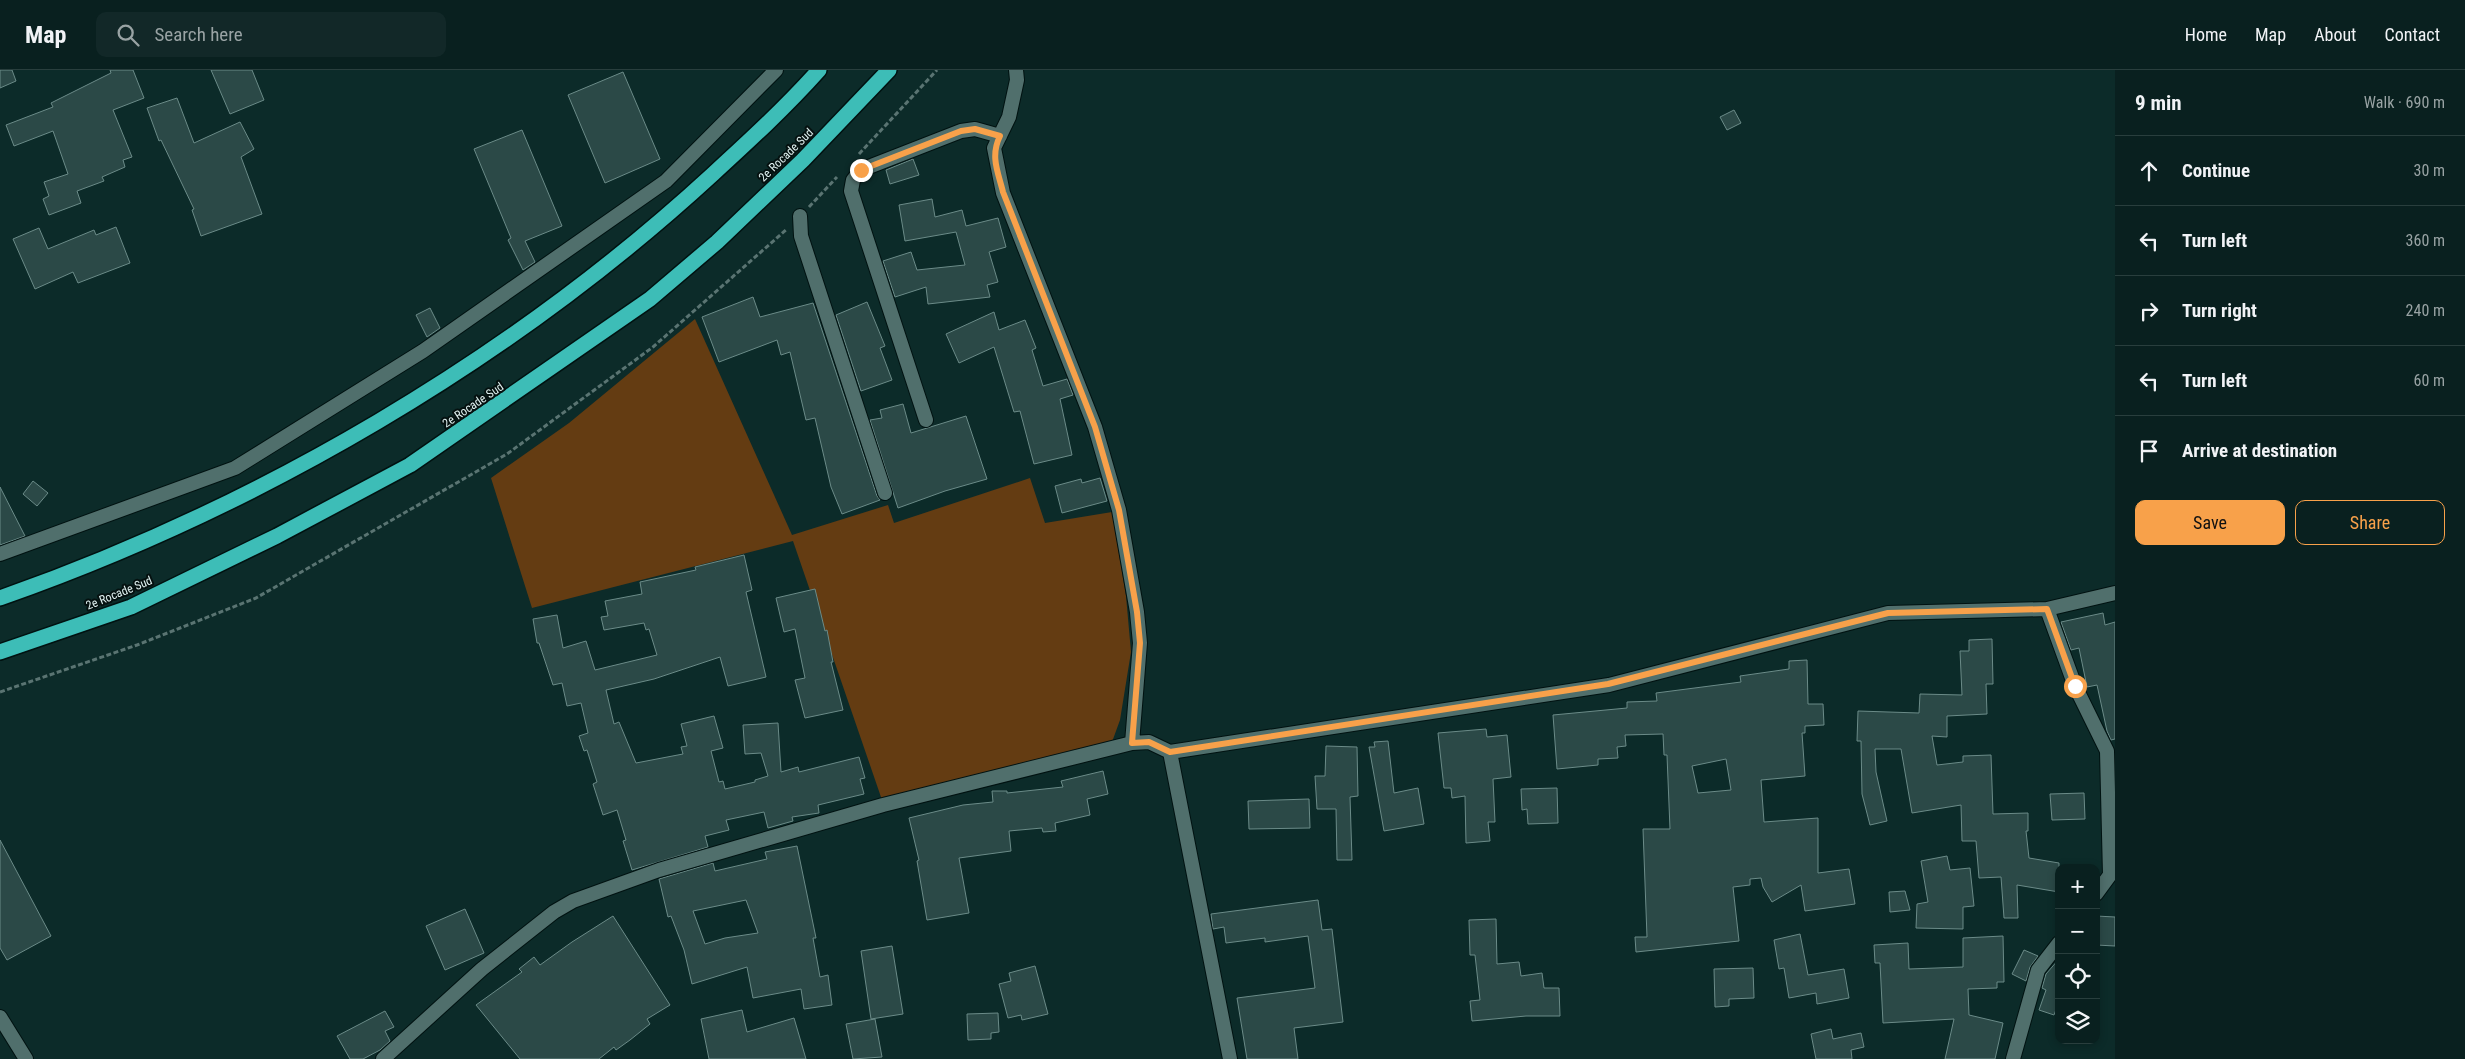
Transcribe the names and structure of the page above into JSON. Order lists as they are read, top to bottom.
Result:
{
  "streets": {
    "highway": ["2e Rocade Sud"]
  },
  "page": {
    "header": "Map",
    "search": "Search here",
    "nav": [
      "Home",
      "Map",
      "About",
      "Contact"
    ],
    "heading": ["9 min", "Walk · 690 m"],
    "list": [
      ["Continue", "30 m"],
      ["Turn left", "360 m"],
      ["Turn right", "240 m"],
      ["Turn left", "60 m"],
      "Arrive at destination"
    ],
    "buttons": ["Save", "Share"],
    "map_buttons": ["+", "−"]
  }
}
